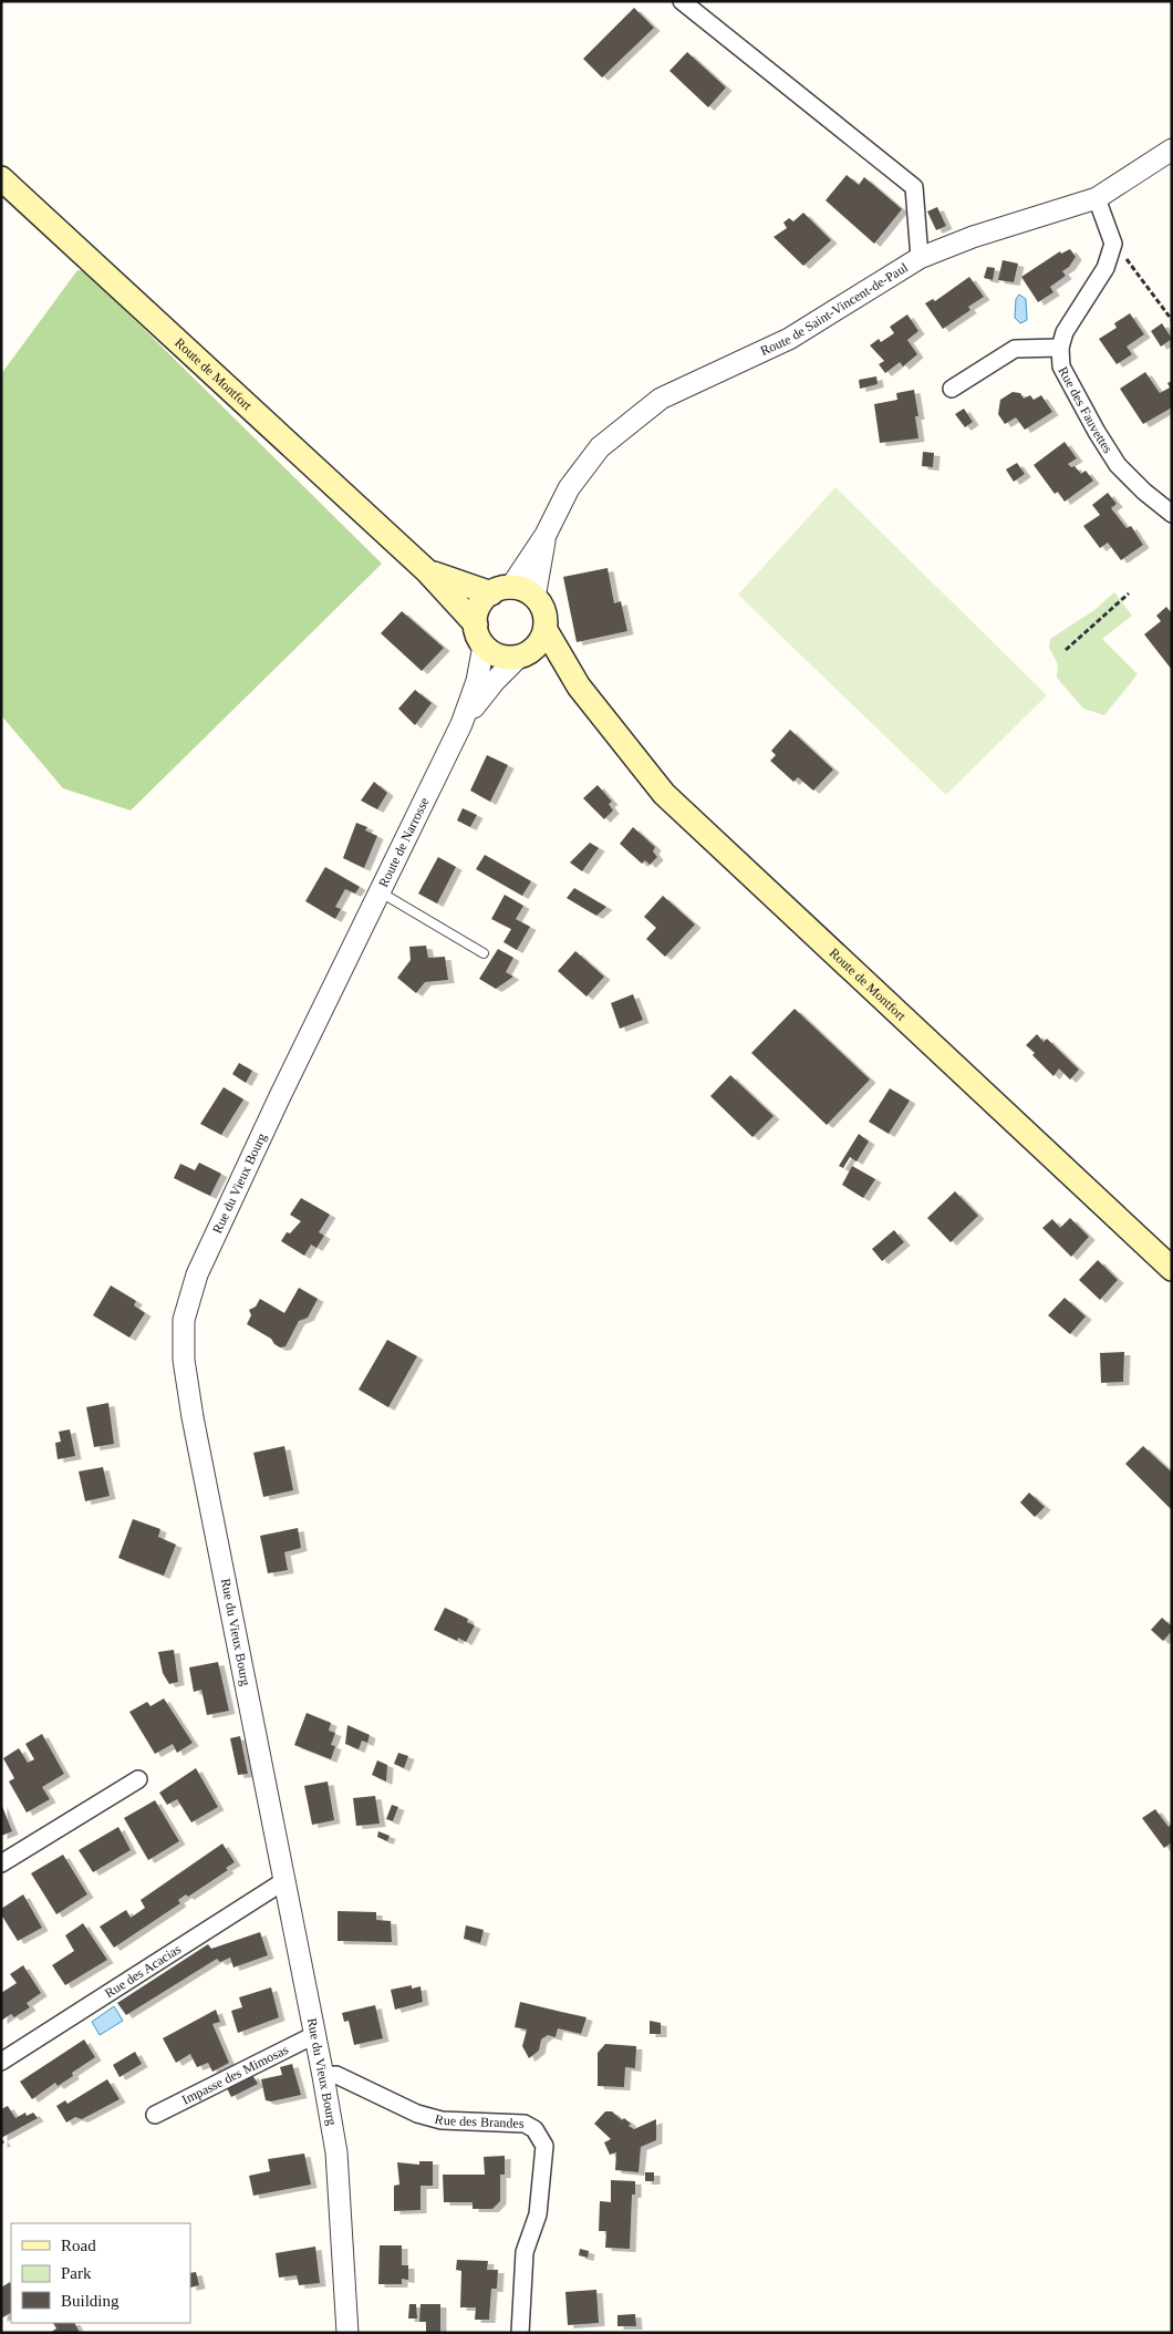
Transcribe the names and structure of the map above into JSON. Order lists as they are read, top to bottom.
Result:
{
  "streets": {
    "main road": ["Route de Montfort"],
    "street": [
      "Route de Saint-Vincent-de-Paul",
      "Rue des Fauvettes",
      "Route de Narrosse",
      "Rue du Vieux Bourg",
      "Rue des Acacias",
      "Impasse des Mimosas",
      "Rue des Brandes"
    ]
  },
  "crossings": [
    ["Route de Saint-Vincent-de-Paul", "Route de Montfort"],
    ["Route de Saint-Vincent-de-Paul", "Route de Narrosse"],
    ["Route de Montfort", "Route de Narrosse"],
    ["Route de Narrosse", "Rue du Vieux Bourg"],
    ["Rue du Vieux Bourg", "Rue des Acacias"],
    ["Rue du Vieux Bourg", "Impasse des Mimosas"],
    ["Rue du Vieux Bourg", "Rue des Brandes"]
  ],
  "legend": ["Road", "Park", "Building"]
}
